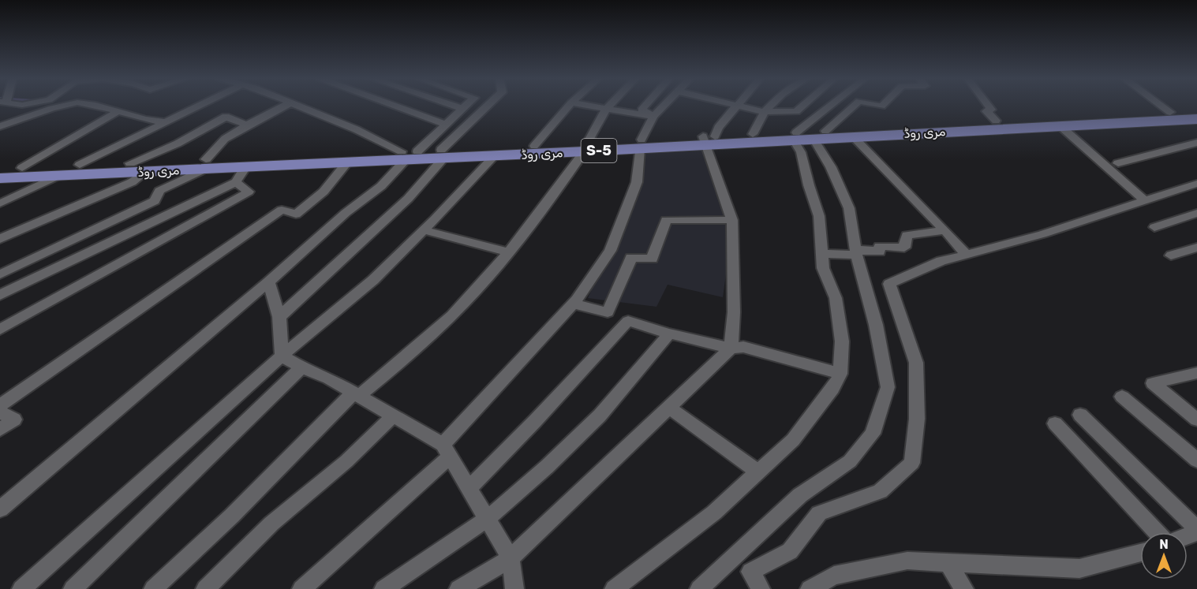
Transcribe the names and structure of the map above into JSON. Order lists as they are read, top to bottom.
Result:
{
  "streets": {
    "main road": ["مری روڈ", "S-5"]
  },
  "north": "top"
}
